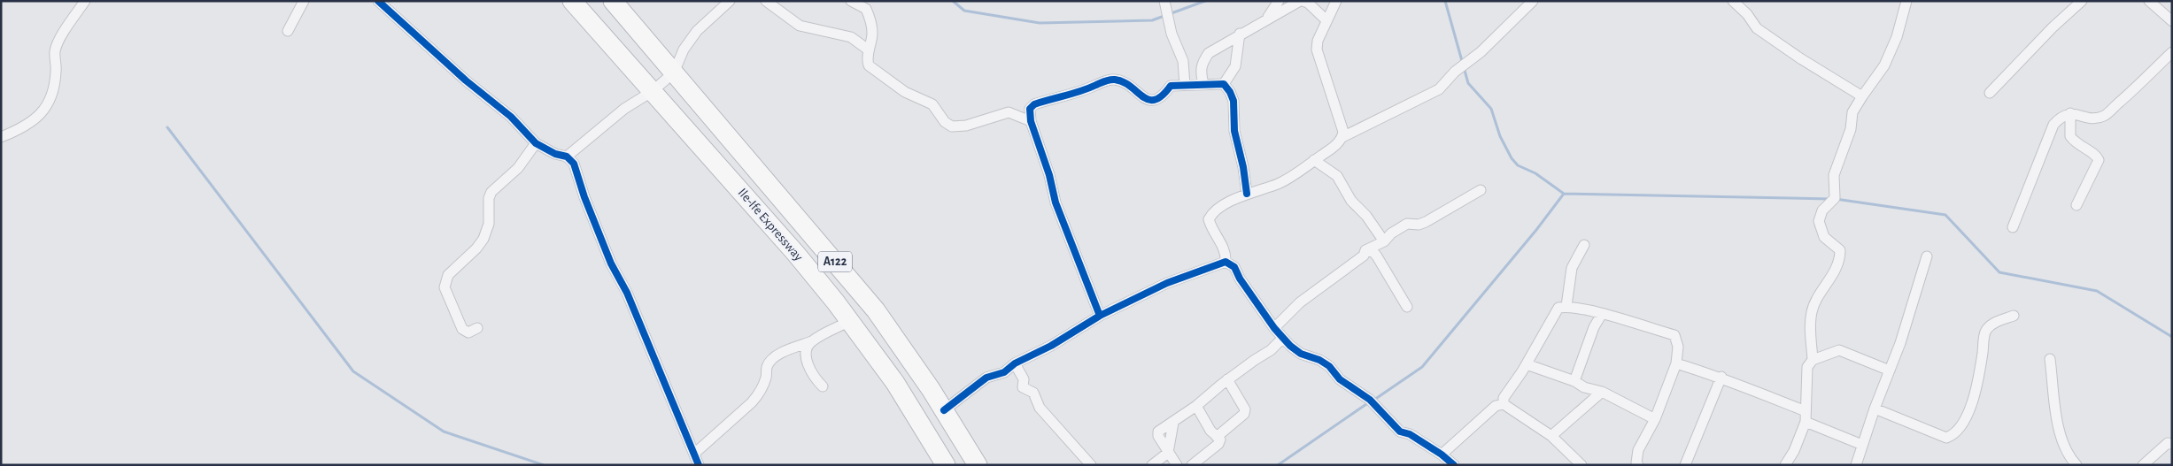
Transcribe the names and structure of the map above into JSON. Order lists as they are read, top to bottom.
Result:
{
  "streets": {
    "highway": ["Ile-Ife Expressway", "A122"]
  }
}
